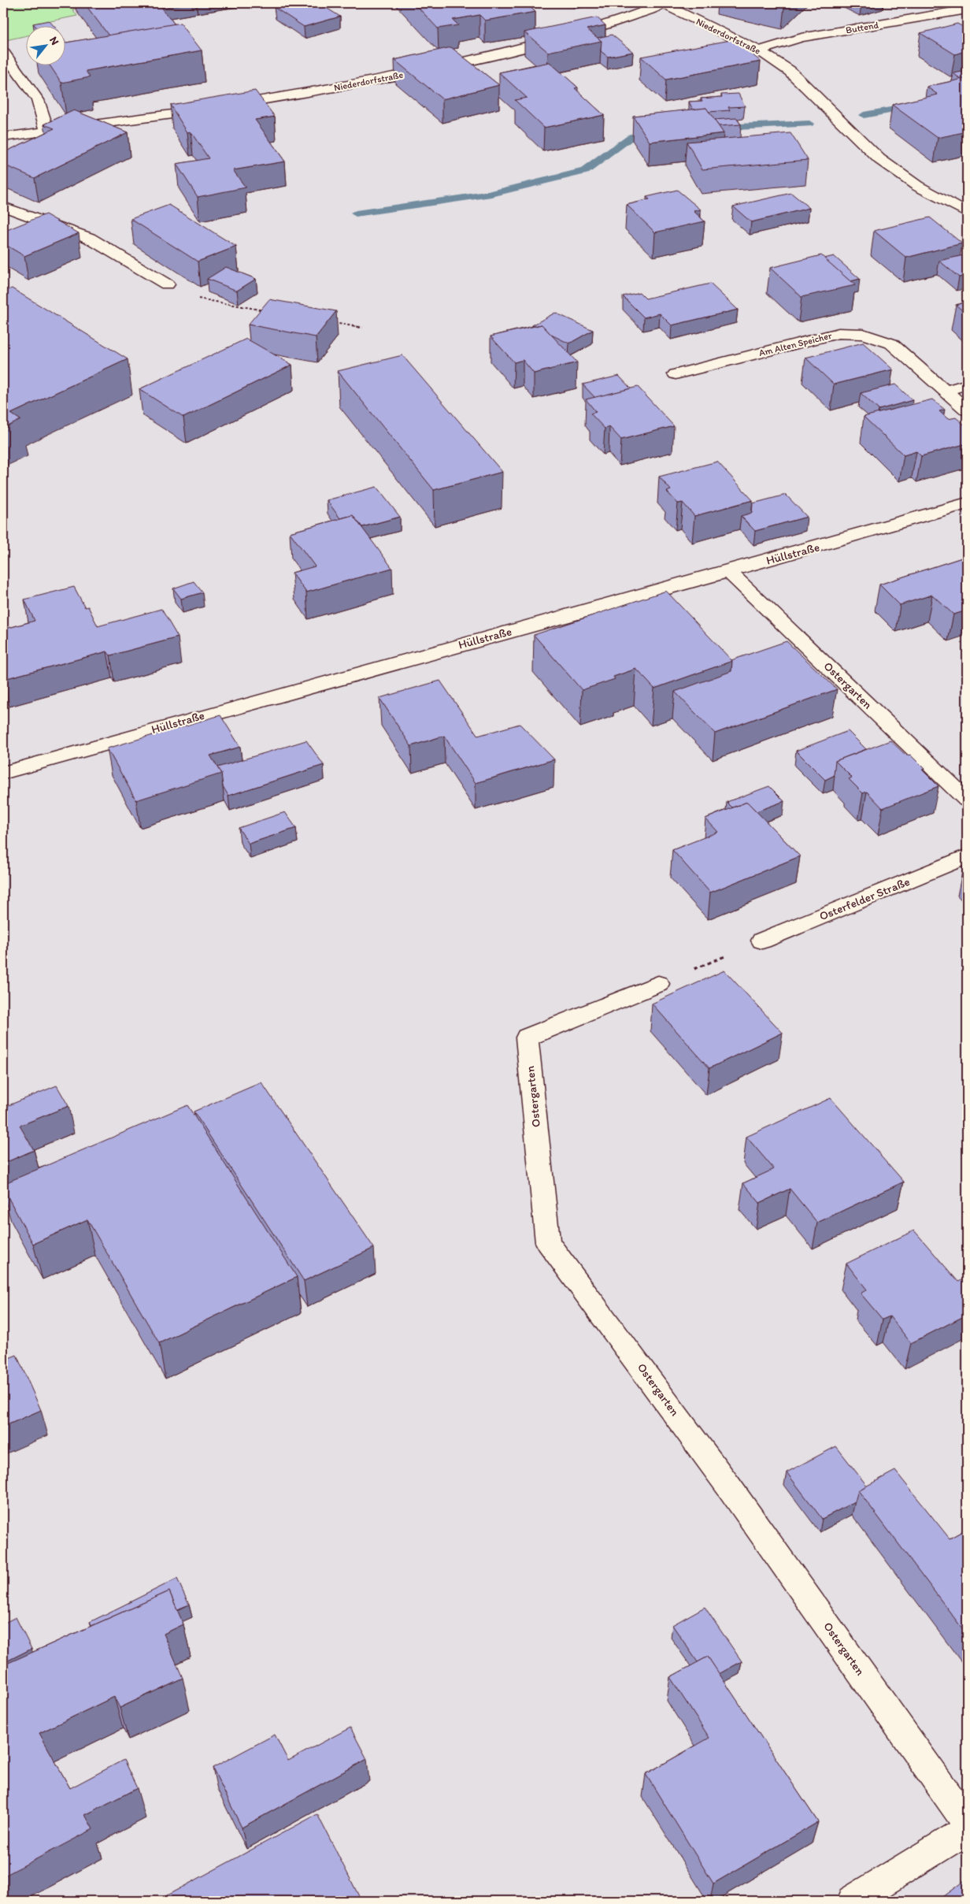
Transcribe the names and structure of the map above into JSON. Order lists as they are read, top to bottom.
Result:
{
  "streets": {
    "street": [
      "Buttend",
      "Niederdorfstraße",
      "Am Alten Speicher",
      "Hüllstraße",
      "Ostergarten",
      "Osterfelder Straße"
    ]
  },
  "crossings": [
    ["Buttend", "Niederdorfstraße"],
    ["Hüllstraße", "Ostergarten"]
  ],
  "north": "top right"
}
